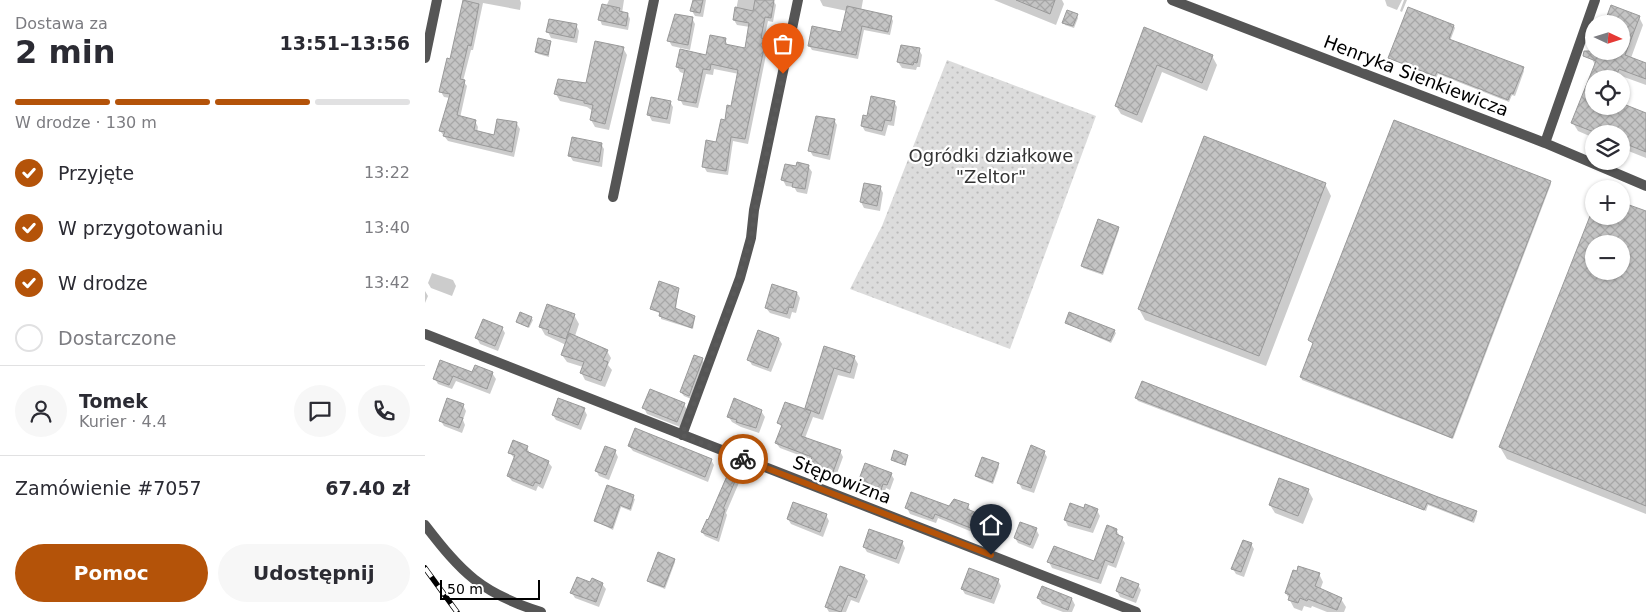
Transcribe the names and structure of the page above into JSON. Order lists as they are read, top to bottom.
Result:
{
  "streets": {
    "street": ["Henryka Sienkiewicza", "Stępowizna"]
  },
  "parks": ["Ogródki działkowe \"Zeltor\""],
  "scale_bar": "50 m",
  "north": "right",
  "page": {
    "heading": ["2 min", "Dostawa za", "13:51–13:56"],
    "panel": [
      "Tomek",
      "Kurier · 4.4",
      "Zamówienie #7057",
      "67.40 zł"
    ],
    "map_buttons": ["+", "−"],
    "bar": "W drodze · 130 m",
    "list": [
      ["Przyjęte", "13:22"],
      ["W przygotowaniu", "13:40"],
      ["W drodze", "13:42"],
      "Dostarczone"
    ],
    "buttons": ["Pomoc", "Udostępnij"],
    "scale": "50 m"
  }
}
